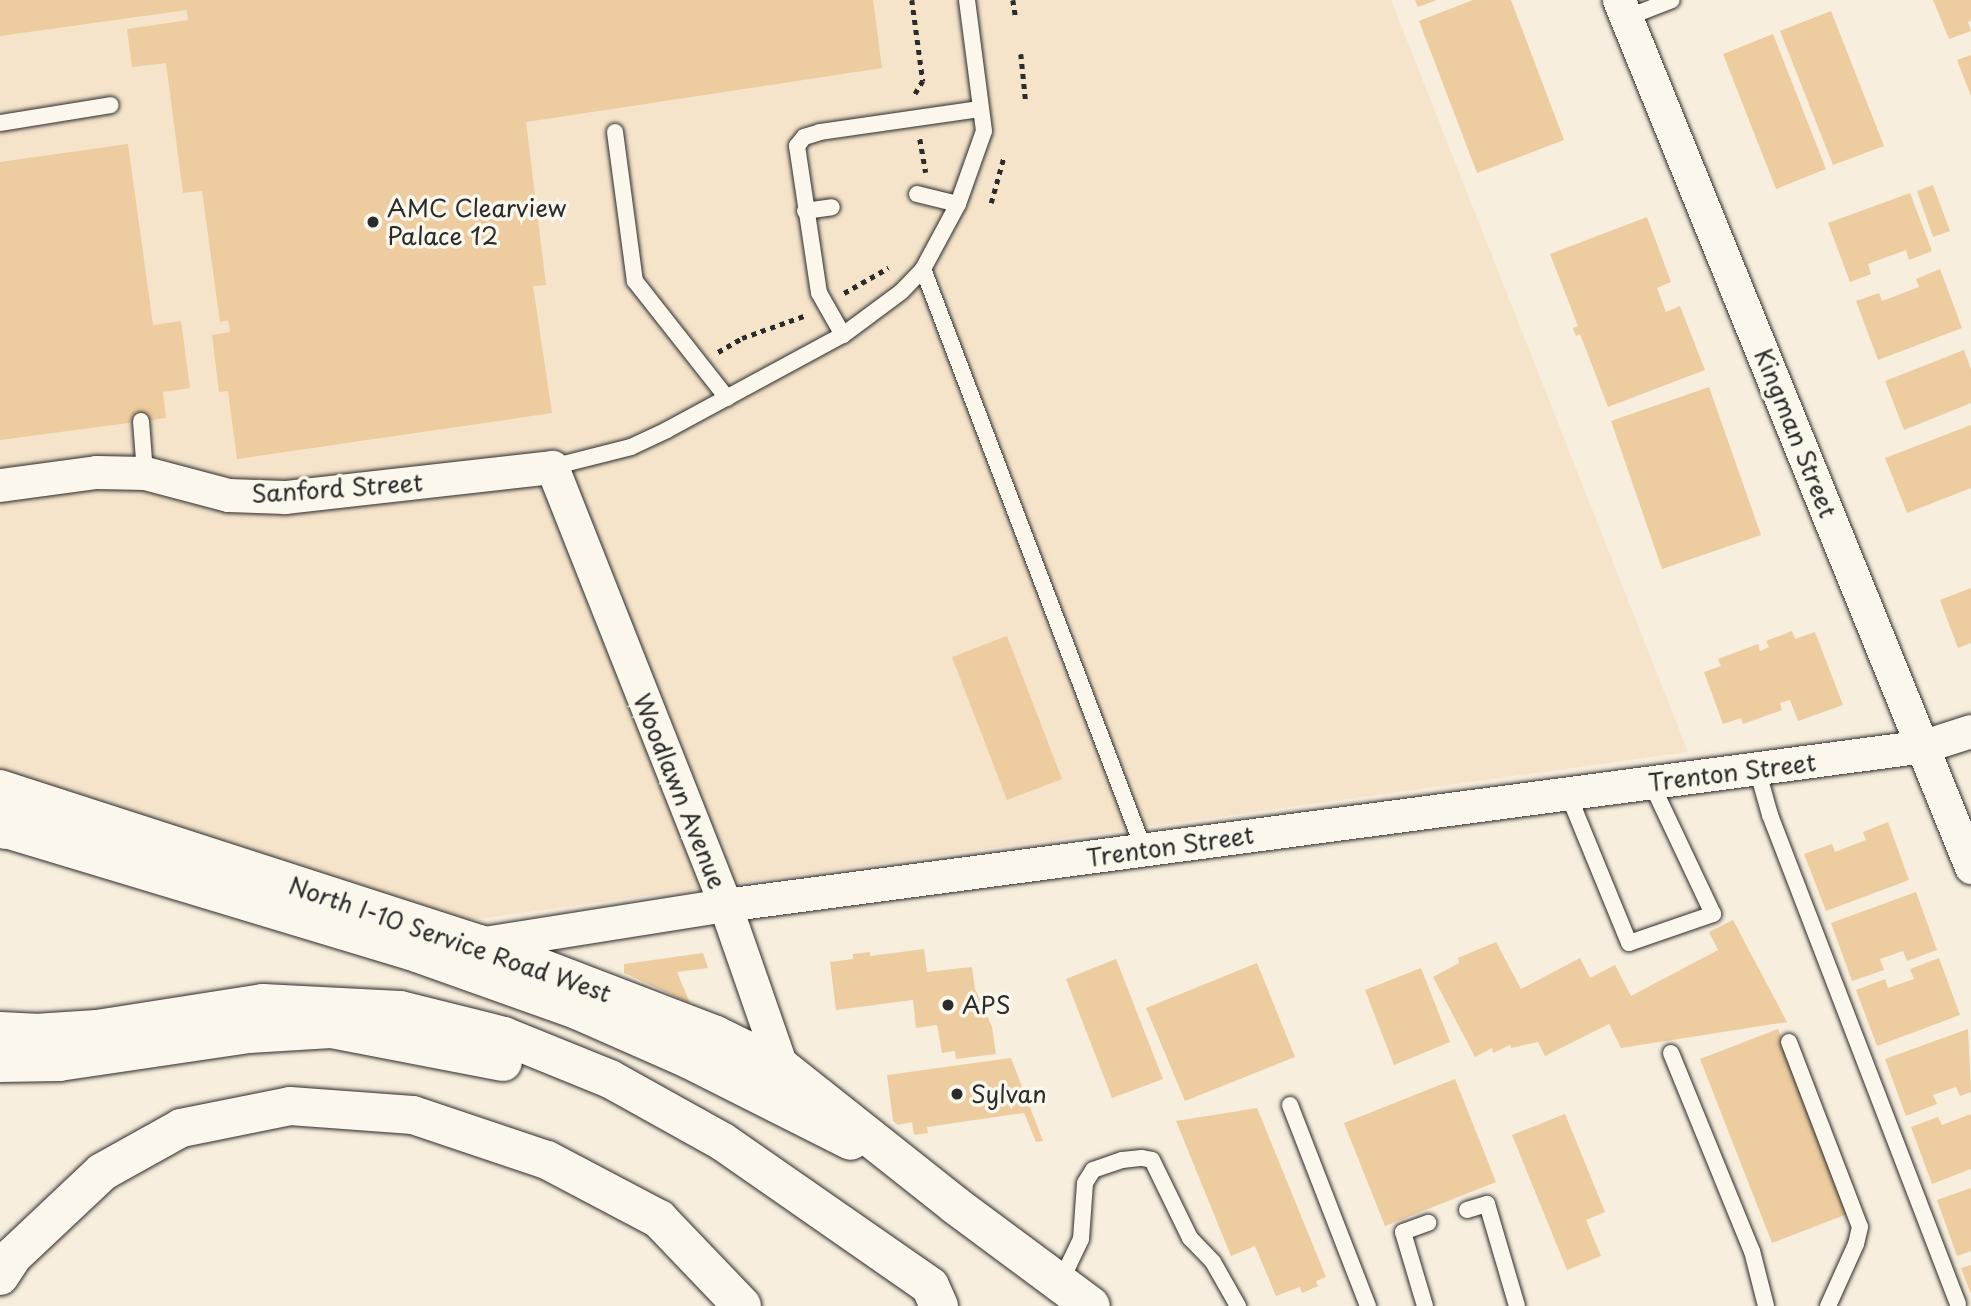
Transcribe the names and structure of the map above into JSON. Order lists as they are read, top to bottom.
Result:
{
  "streets": {
    "main road": ["North I-10 Service Road West"],
    "street": [
      "Kingman Street",
      "Sanford Street",
      "Trenton Street",
      "Woodlawn Avenue"
    ]
  },
  "crossings": [
    ["Kingman Street", "Trenton Street"],
    ["Sanford Street", "Woodlawn Avenue"],
    ["Trenton Street", "Woodlawn Avenue"],
    ["Trenton Street", "North I-10 Service Road West"],
    ["Woodlawn Avenue", "North I-10 Service Road West"]
  ],
  "places": ["AMC Clearview Palace 12", "APS", "Sylvan"]
}
